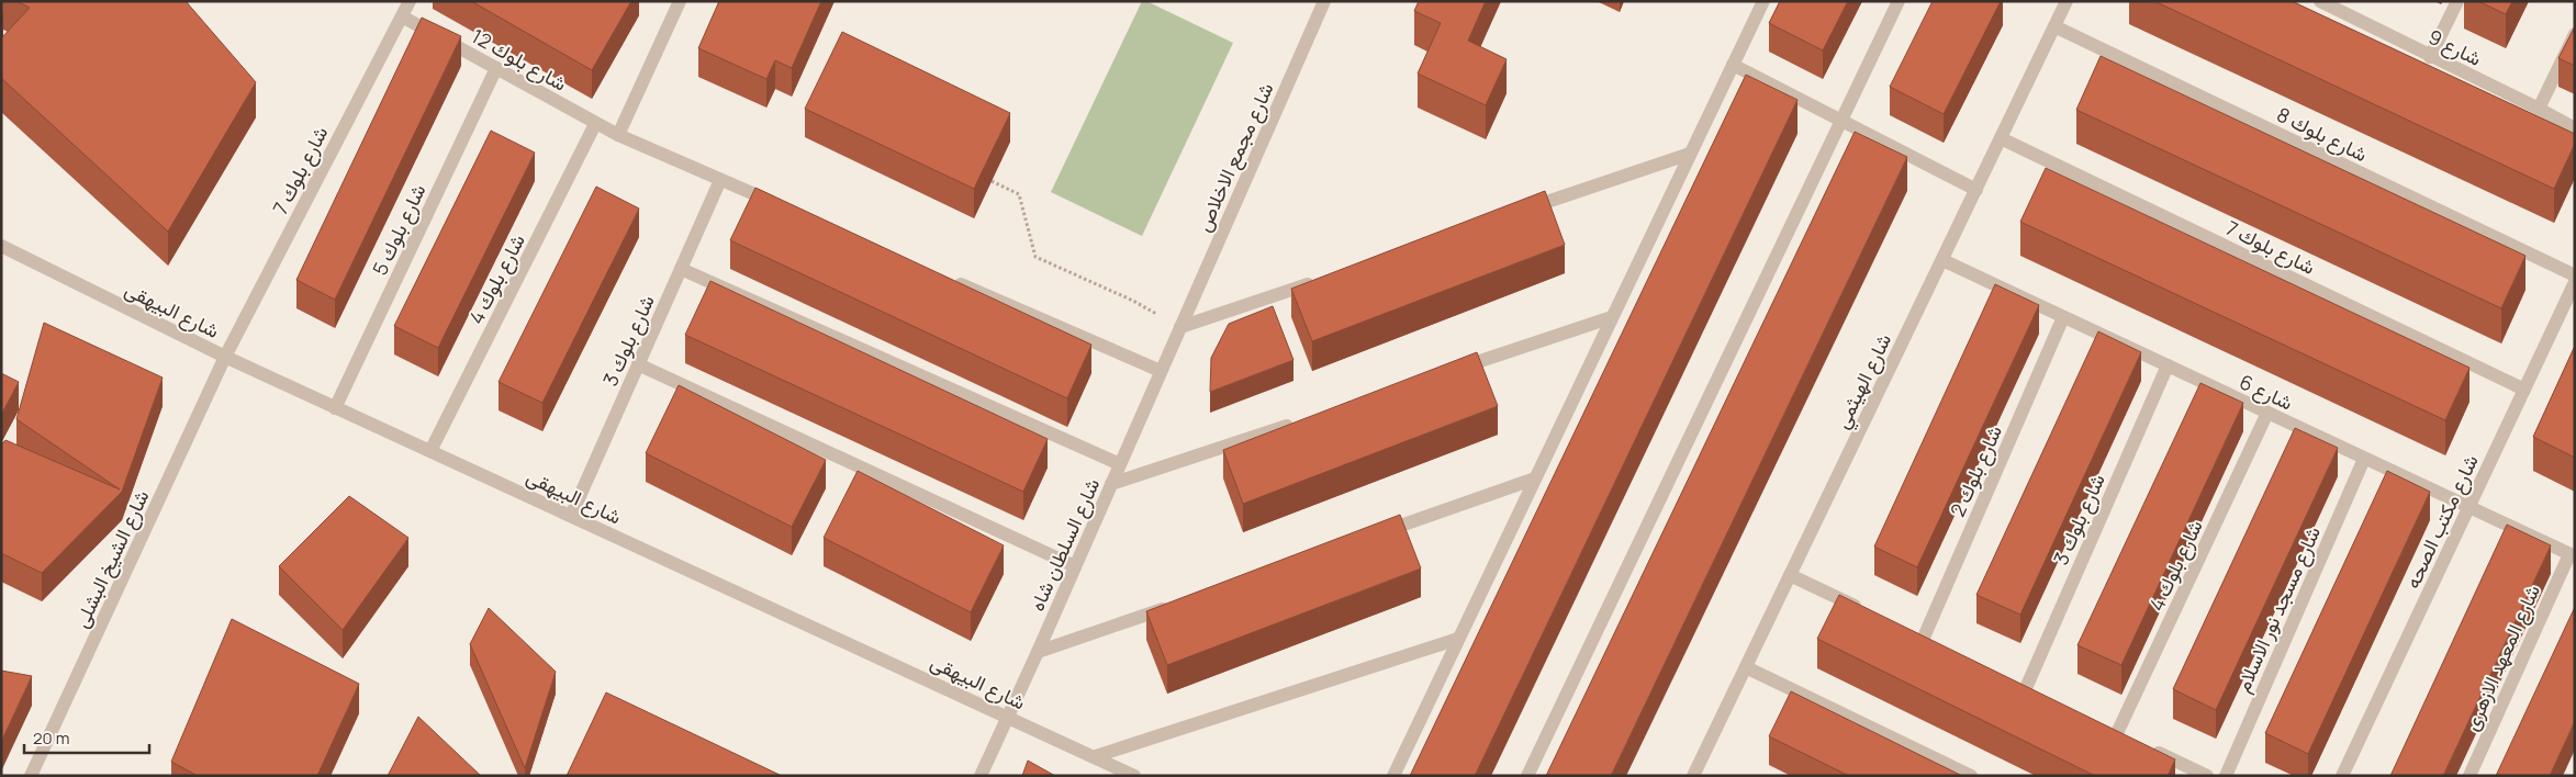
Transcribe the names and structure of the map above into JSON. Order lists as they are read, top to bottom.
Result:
{
  "streets": {
    "street": [
      "شارع 9",
      "شارع بلوك 12",
      "شارع بلوك 8",
      "شارع مجمع الاخلاص",
      "شارع بلوك 7",
      "شارع بلوك 5",
      "شارع بلوك 4",
      "شارع البيهقى",
      "شارع بلوك 3",
      "شارع الهيثمي",
      "شارع 6",
      "شارع بلوك 2",
      "شارع مكتب الصحه",
      "شارع السلطان شاه",
      "شارع الشيخ البشلى",
      "شارع مسجد نور الاسلام",
      "شارع المعهد الازهرى"
    ]
  },
  "crossings": [
    ["شارع بلوك 12", "شارع بلوك 7"],
    ["شارع بلوك 12", "شارع بلوك 5"],
    ["شارع بلوك 12", "شارع بلوك 4"],
    ["شارع بلوك 12", "شارع بلوك 3"],
    ["شارع بلوك 8", "شارع الهيثمي"],
    ["شارع مجمع الاخلاص", "شارع السلطان شاه"],
    ["شارع بلوك 7", "شارع البيهقى"],
    ["شارع بلوك 7", "شارع الهيثمي"],
    ["شارع بلوك 7", "شارع مكتب الصحه"],
    ["شارع بلوك 7", "شارع الشيخ البشلى"],
    ["شارع بلوك 5", "شارع البيهقى"],
    ["شارع بلوك 4", "شارع البيهقى"],
    ["شارع بلوك 4", "شارع 6"],
    ["شارع البيهقى", "شارع بلوك 3"],
    ["شارع البيهقى", "شارع السلطان شاه"],
    ["شارع البيهقى", "شارع الشيخ البشلى"],
    ["شارع بلوك 3", "شارع 6"],
    ["شارع الهيثمي", "شارع 6"],
    ["شارع 6", "شارع بلوك 2"],
    ["شارع 6", "شارع مكتب الصحه"],
    ["شارع 6", "شارع مسجد نور الاسلام"],
    ["شارع 6", "شارع المعهد الازهرى"]
  ],
  "scale_bar": "20 m"
}
